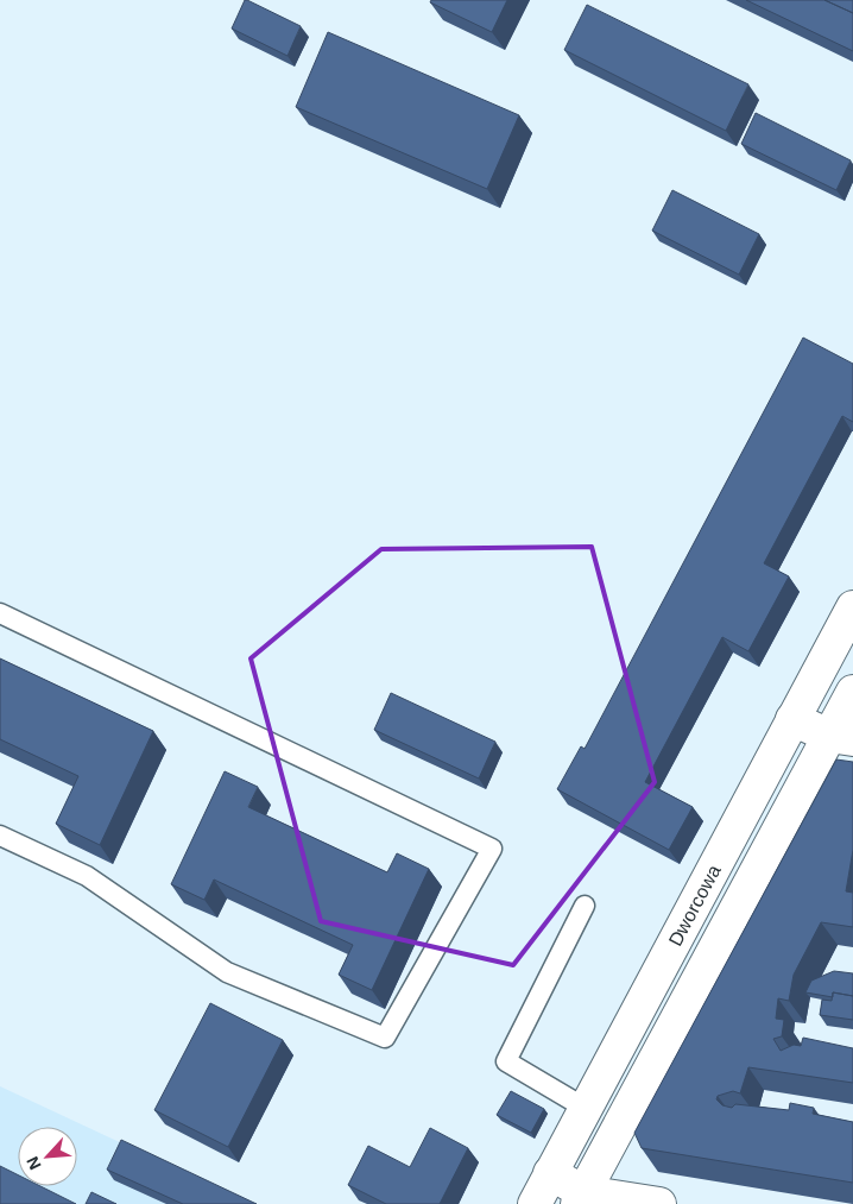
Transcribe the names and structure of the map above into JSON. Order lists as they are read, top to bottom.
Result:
{
  "streets": {
    "main road": ["Dworcowa"]
  },
  "north": "bottom left"
}
